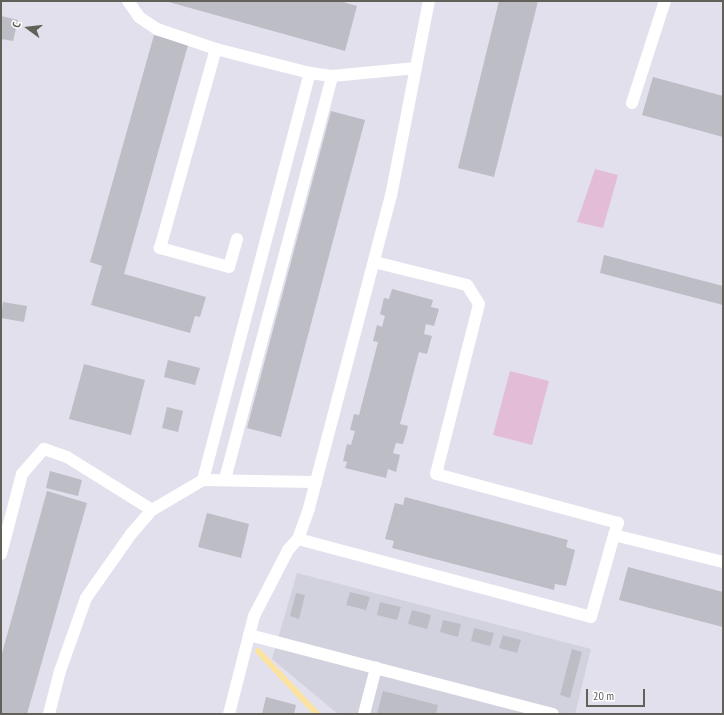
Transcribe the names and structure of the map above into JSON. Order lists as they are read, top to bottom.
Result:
{
  "scale_bar": "20 m",
  "north": "left"
}
